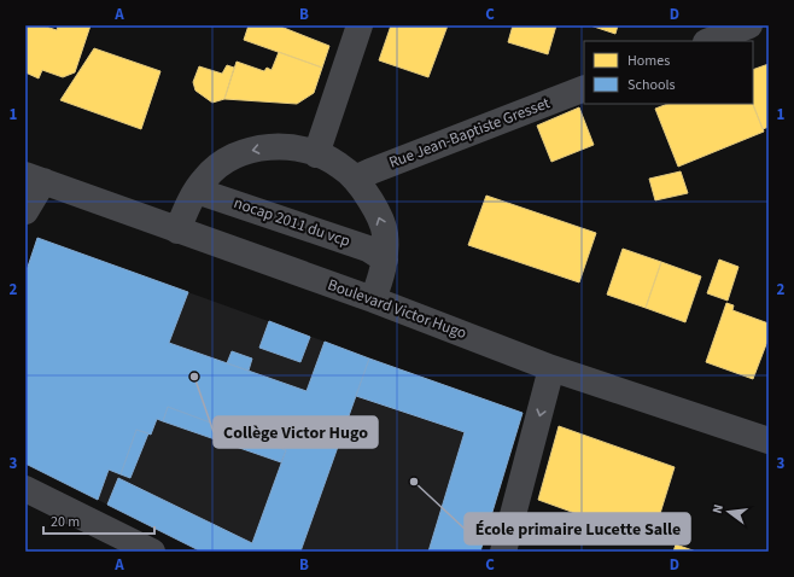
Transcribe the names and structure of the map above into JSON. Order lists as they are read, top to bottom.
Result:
{
  "streets": {
    "street": ["Rue Jean-Baptiste Gresset", "nocap 2011 du vcp", "Boulevard Victor Hugo"]
  },
  "places": ["Collège Victor Hugo", "École primaire Lucette Salle"],
  "legend": ["Homes", "Schools"],
  "scale_bar": "20 m",
  "north": "left",
  "grid": {
    "columns": [
      "A",
      "B",
      "C",
      "D"
    ],
    "rows": ["1", "2", "3"]
  }
}
